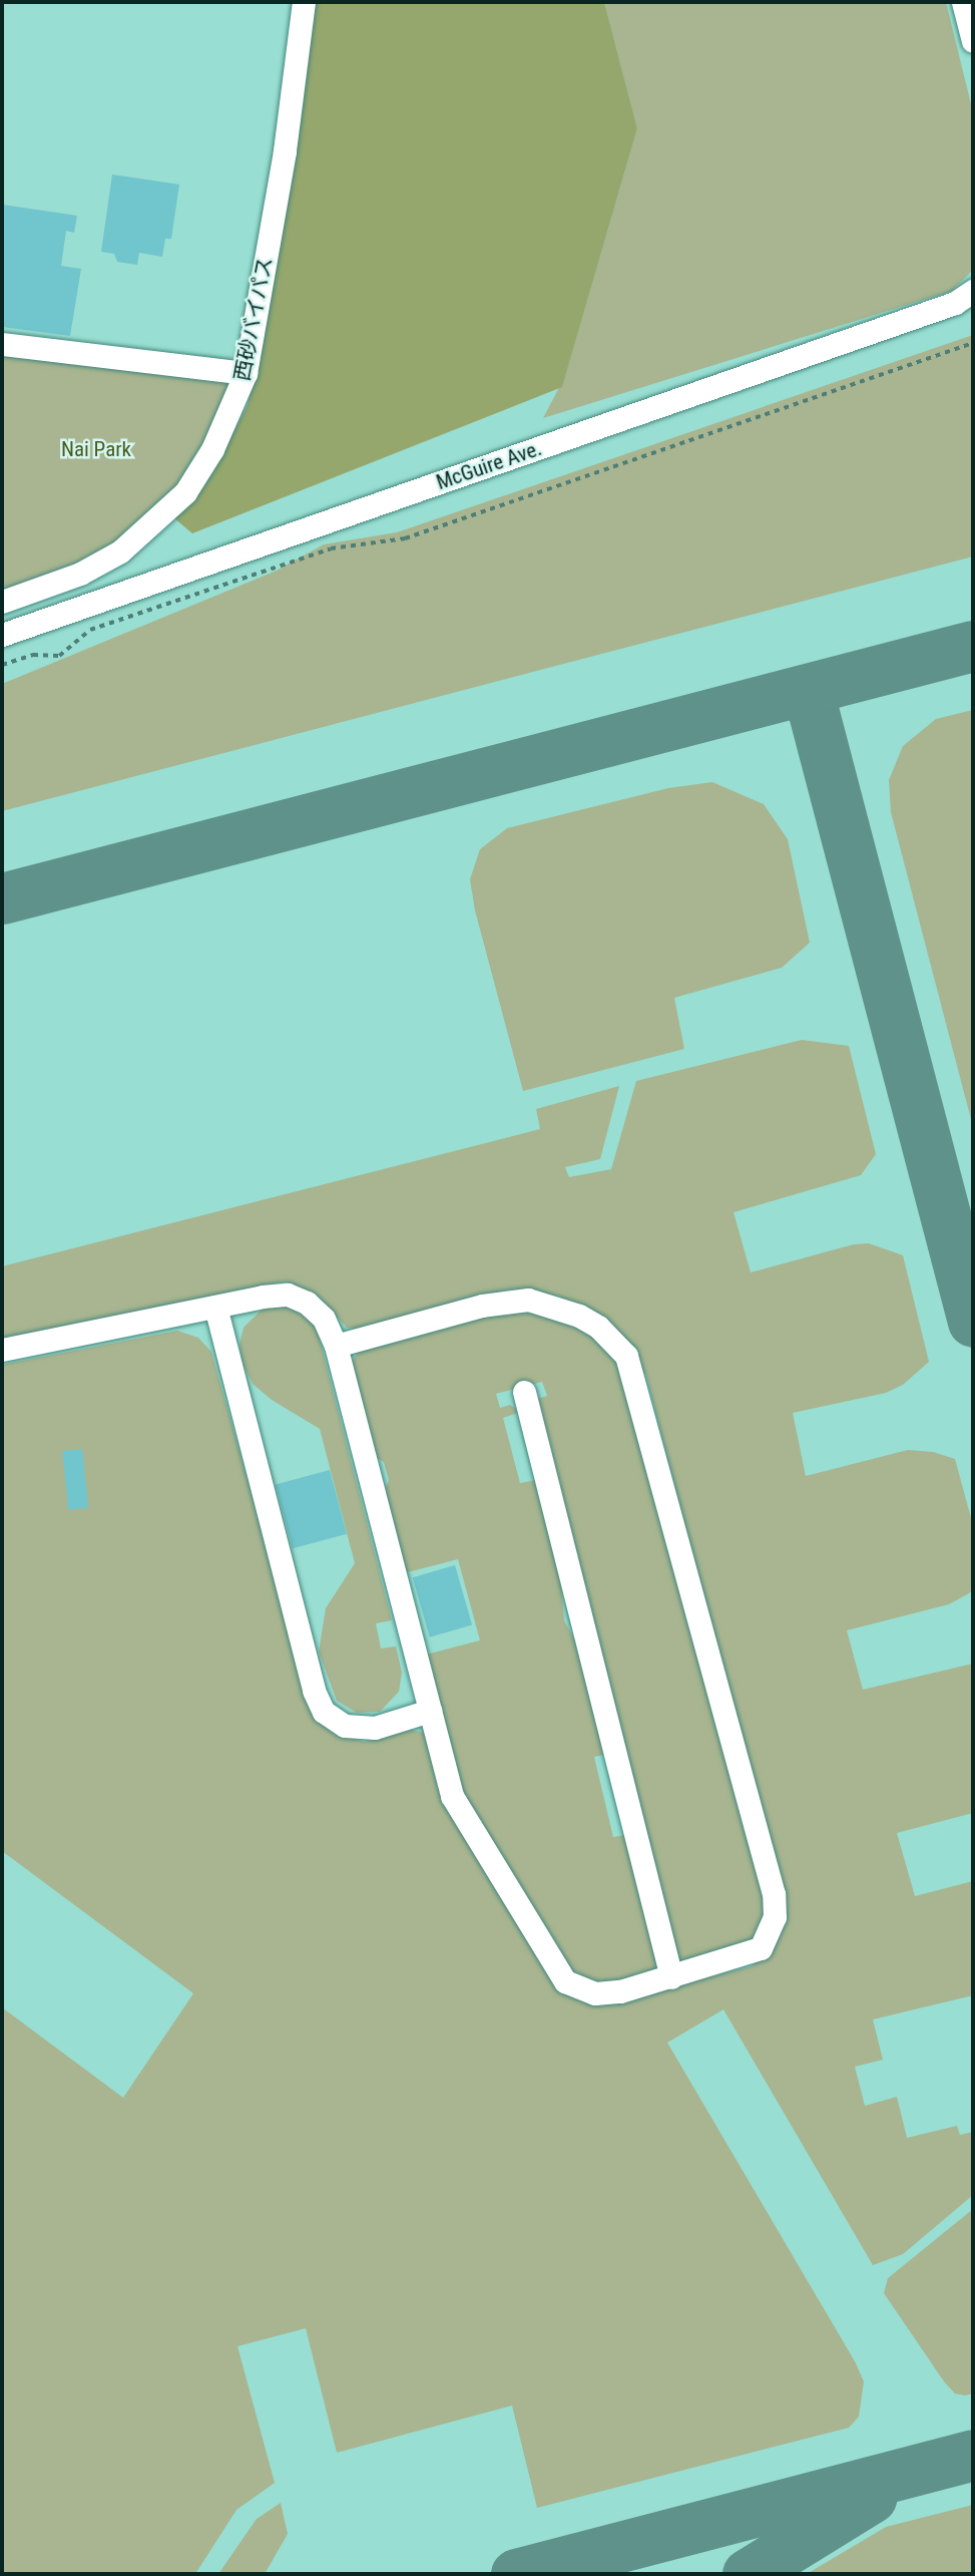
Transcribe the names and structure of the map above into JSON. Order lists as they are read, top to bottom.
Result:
{
  "streets": {
    "street": ["西砂バイパス", "McGuire Ave."]
  },
  "parks": ["Nai Park"]
}
